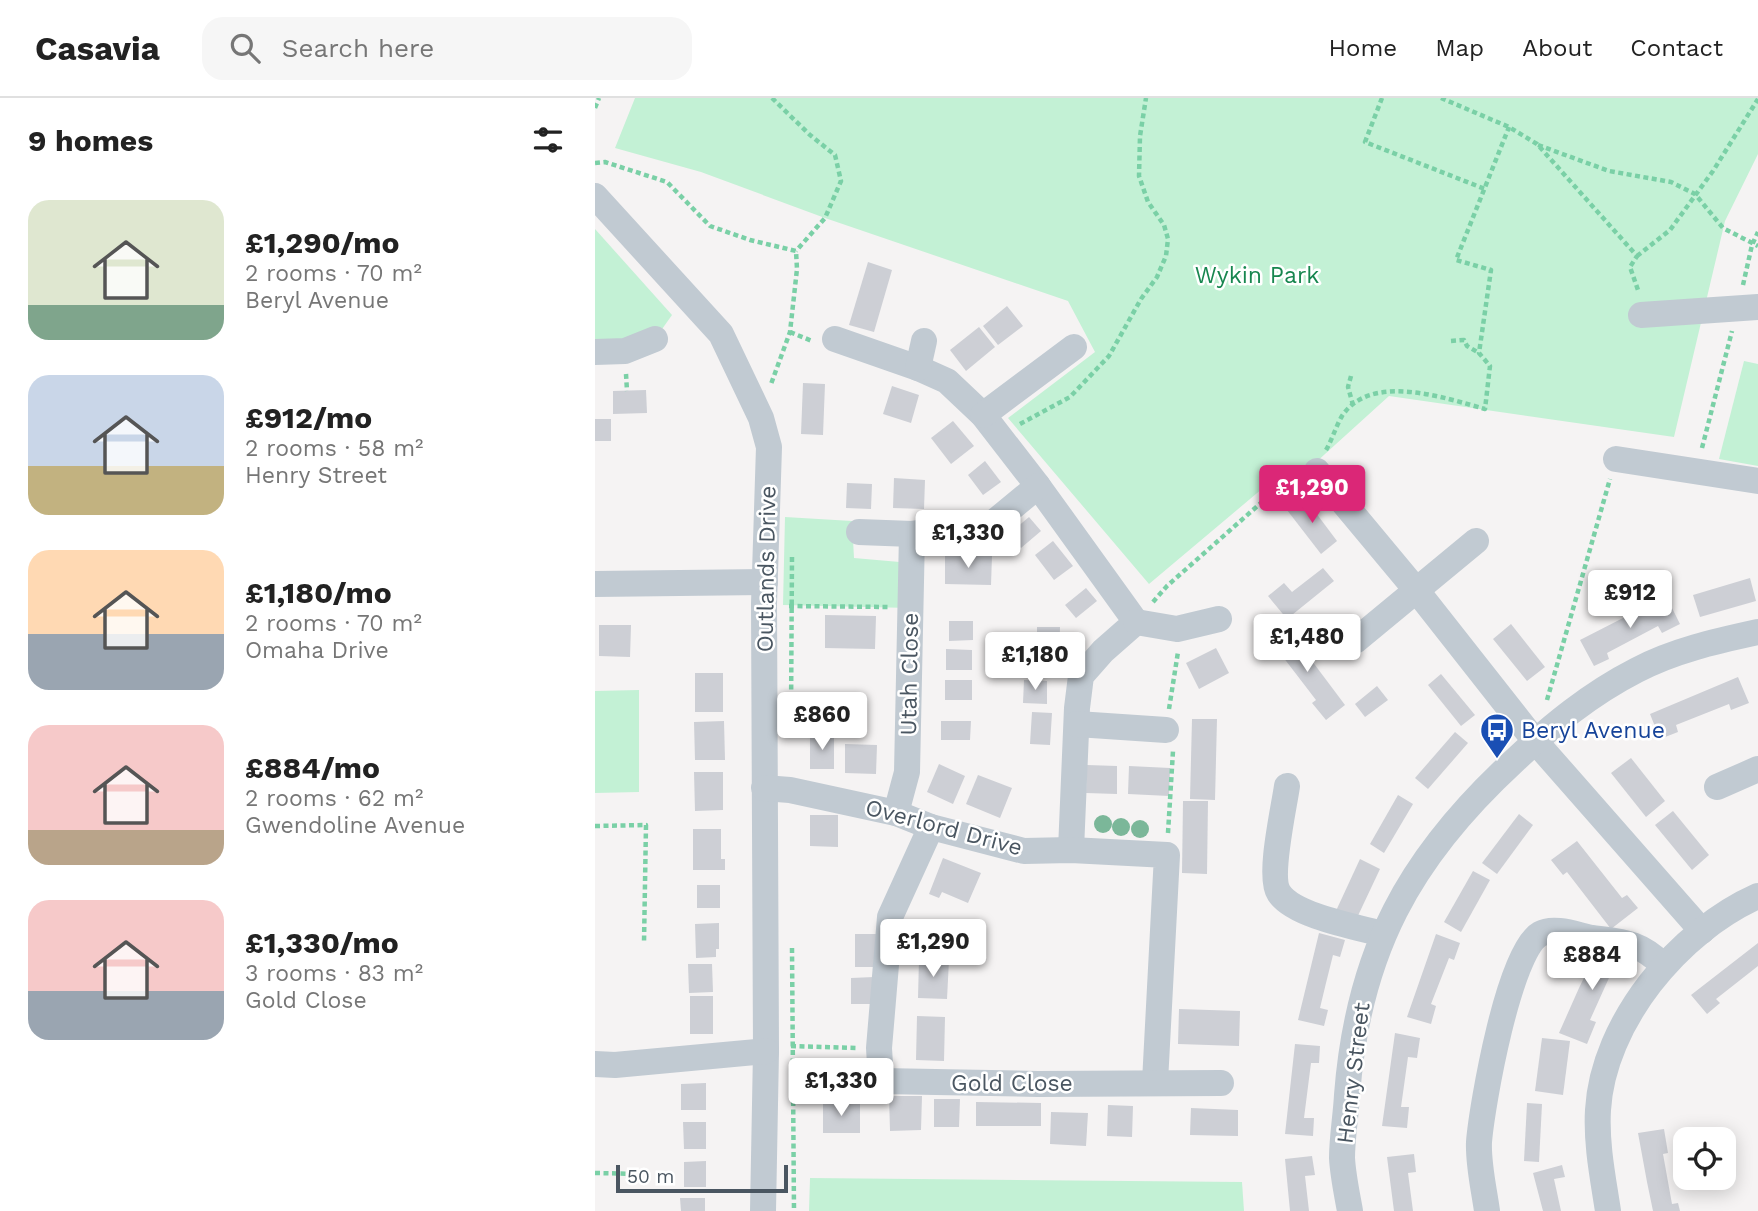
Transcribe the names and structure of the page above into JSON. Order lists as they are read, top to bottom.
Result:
{
  "streets": {
    "street": [
      "Outlands Drive",
      "Utah Close",
      "Overlord Drive",
      "Henry Street",
      "Gold Close"
    ]
  },
  "crossings": [
    ["Outlands Drive", "Overlord Drive"],
    ["Utah Close", "Overlord Drive"],
    ["Overlord Drive", "Gold Close"]
  ],
  "parks": ["Wykin Park"],
  "places": {
    "bus stop": ["Beryl Avenue"]
  },
  "scale_bar": "50 m",
  "page": {
    "header": "Casavia",
    "search": "Search here",
    "nav": [
      "Home",
      "Map",
      "About",
      "Contact"
    ],
    "heading": "9 homes",
    "list": [
      {
        "name": "£1,290/mo",
        "note": "2 rooms · 70 m² · Beryl Avenue"
      },
      {
        "name": "£912/mo",
        "note": "2 rooms · 58 m² · Henry Street"
      },
      {
        "name": "£1,180/mo",
        "note": "2 rooms · 70 m² · Omaha Drive"
      },
      {
        "name": "£884/mo",
        "note": "2 rooms · 62 m² · Gwendoline Avenue"
      },
      {
        "name": "£1,330/mo",
        "note": "3 rooms · 83 m² · Gold Close"
      }
    ],
    "price": [
      "£1,290",
      "£1,330",
      "£912",
      "£1,480",
      "£1,180",
      "£860",
      "£1,290",
      "£884",
      "£1,330"
    ],
    "scale": "50 m"
  }
}
